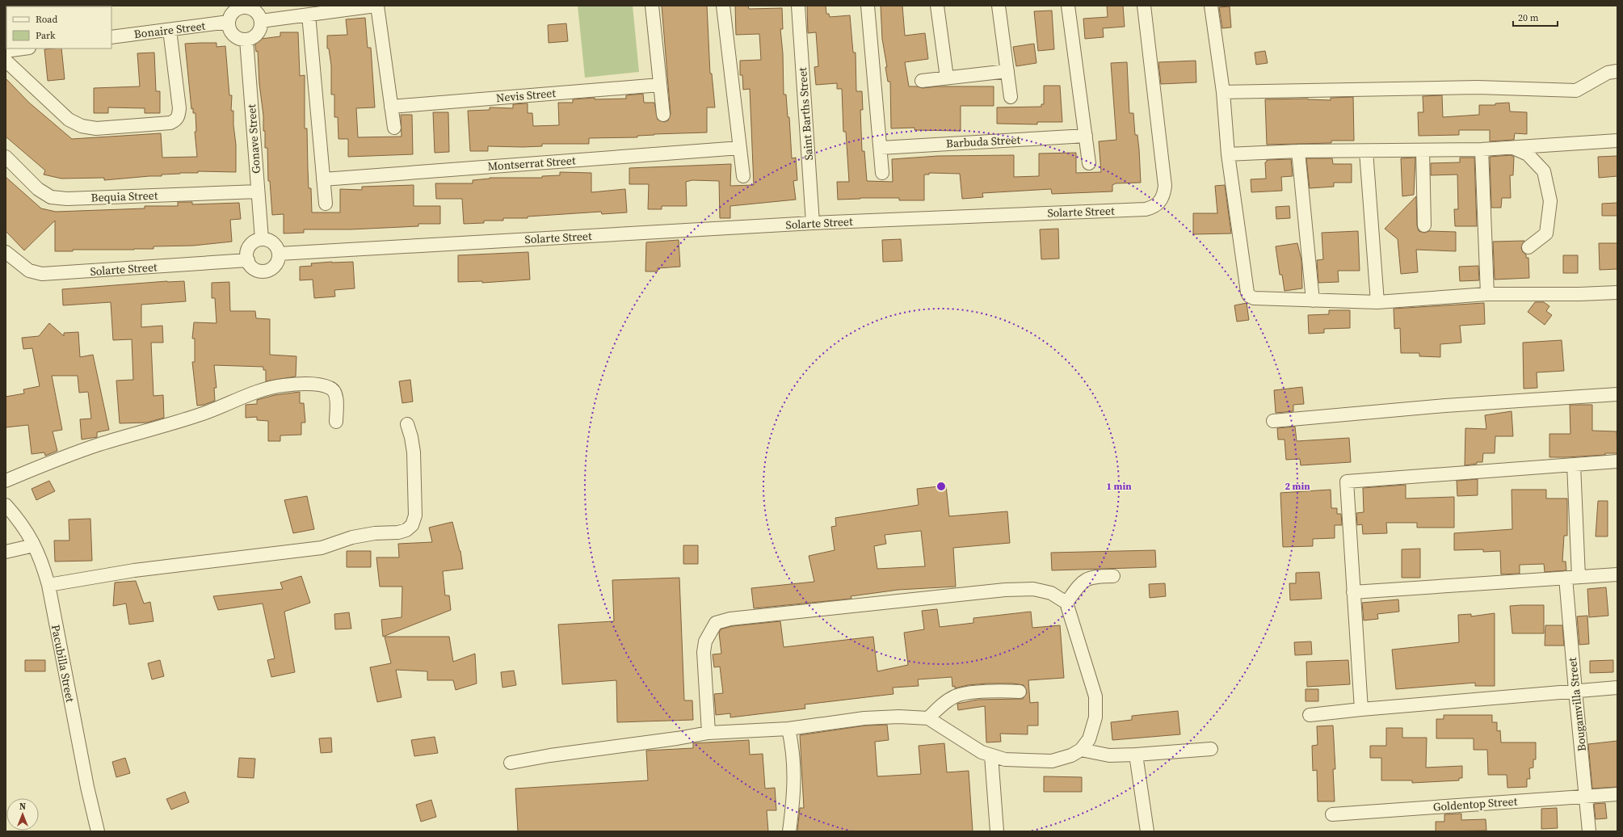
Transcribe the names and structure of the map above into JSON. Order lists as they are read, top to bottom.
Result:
{
  "streets": {
    "street": [
      "Bonaire Street",
      "Nevis Street",
      "Saint Barths Street",
      "Gonave Street",
      "Barbuda Street",
      "Montserrat Street",
      "Bequia Street",
      "Solarte Street",
      "Pacubilla Street",
      "Bougamvilla Street",
      "Goldentop Street"
    ]
  },
  "crossings": [
    ["Bonaire Street", "Gonave Street"],
    ["Saint Barths Street", "Solarte Street"],
    ["Gonave Street", "Bequia Street"],
    ["Gonave Street", "Solarte Street"],
    ["Bougamvilla Street", "Goldentop Street"]
  ],
  "legend": ["Road", "Park"],
  "scale_bar": "20 m",
  "north": "top",
  "rings": ["1 min", "2 min"]
}
